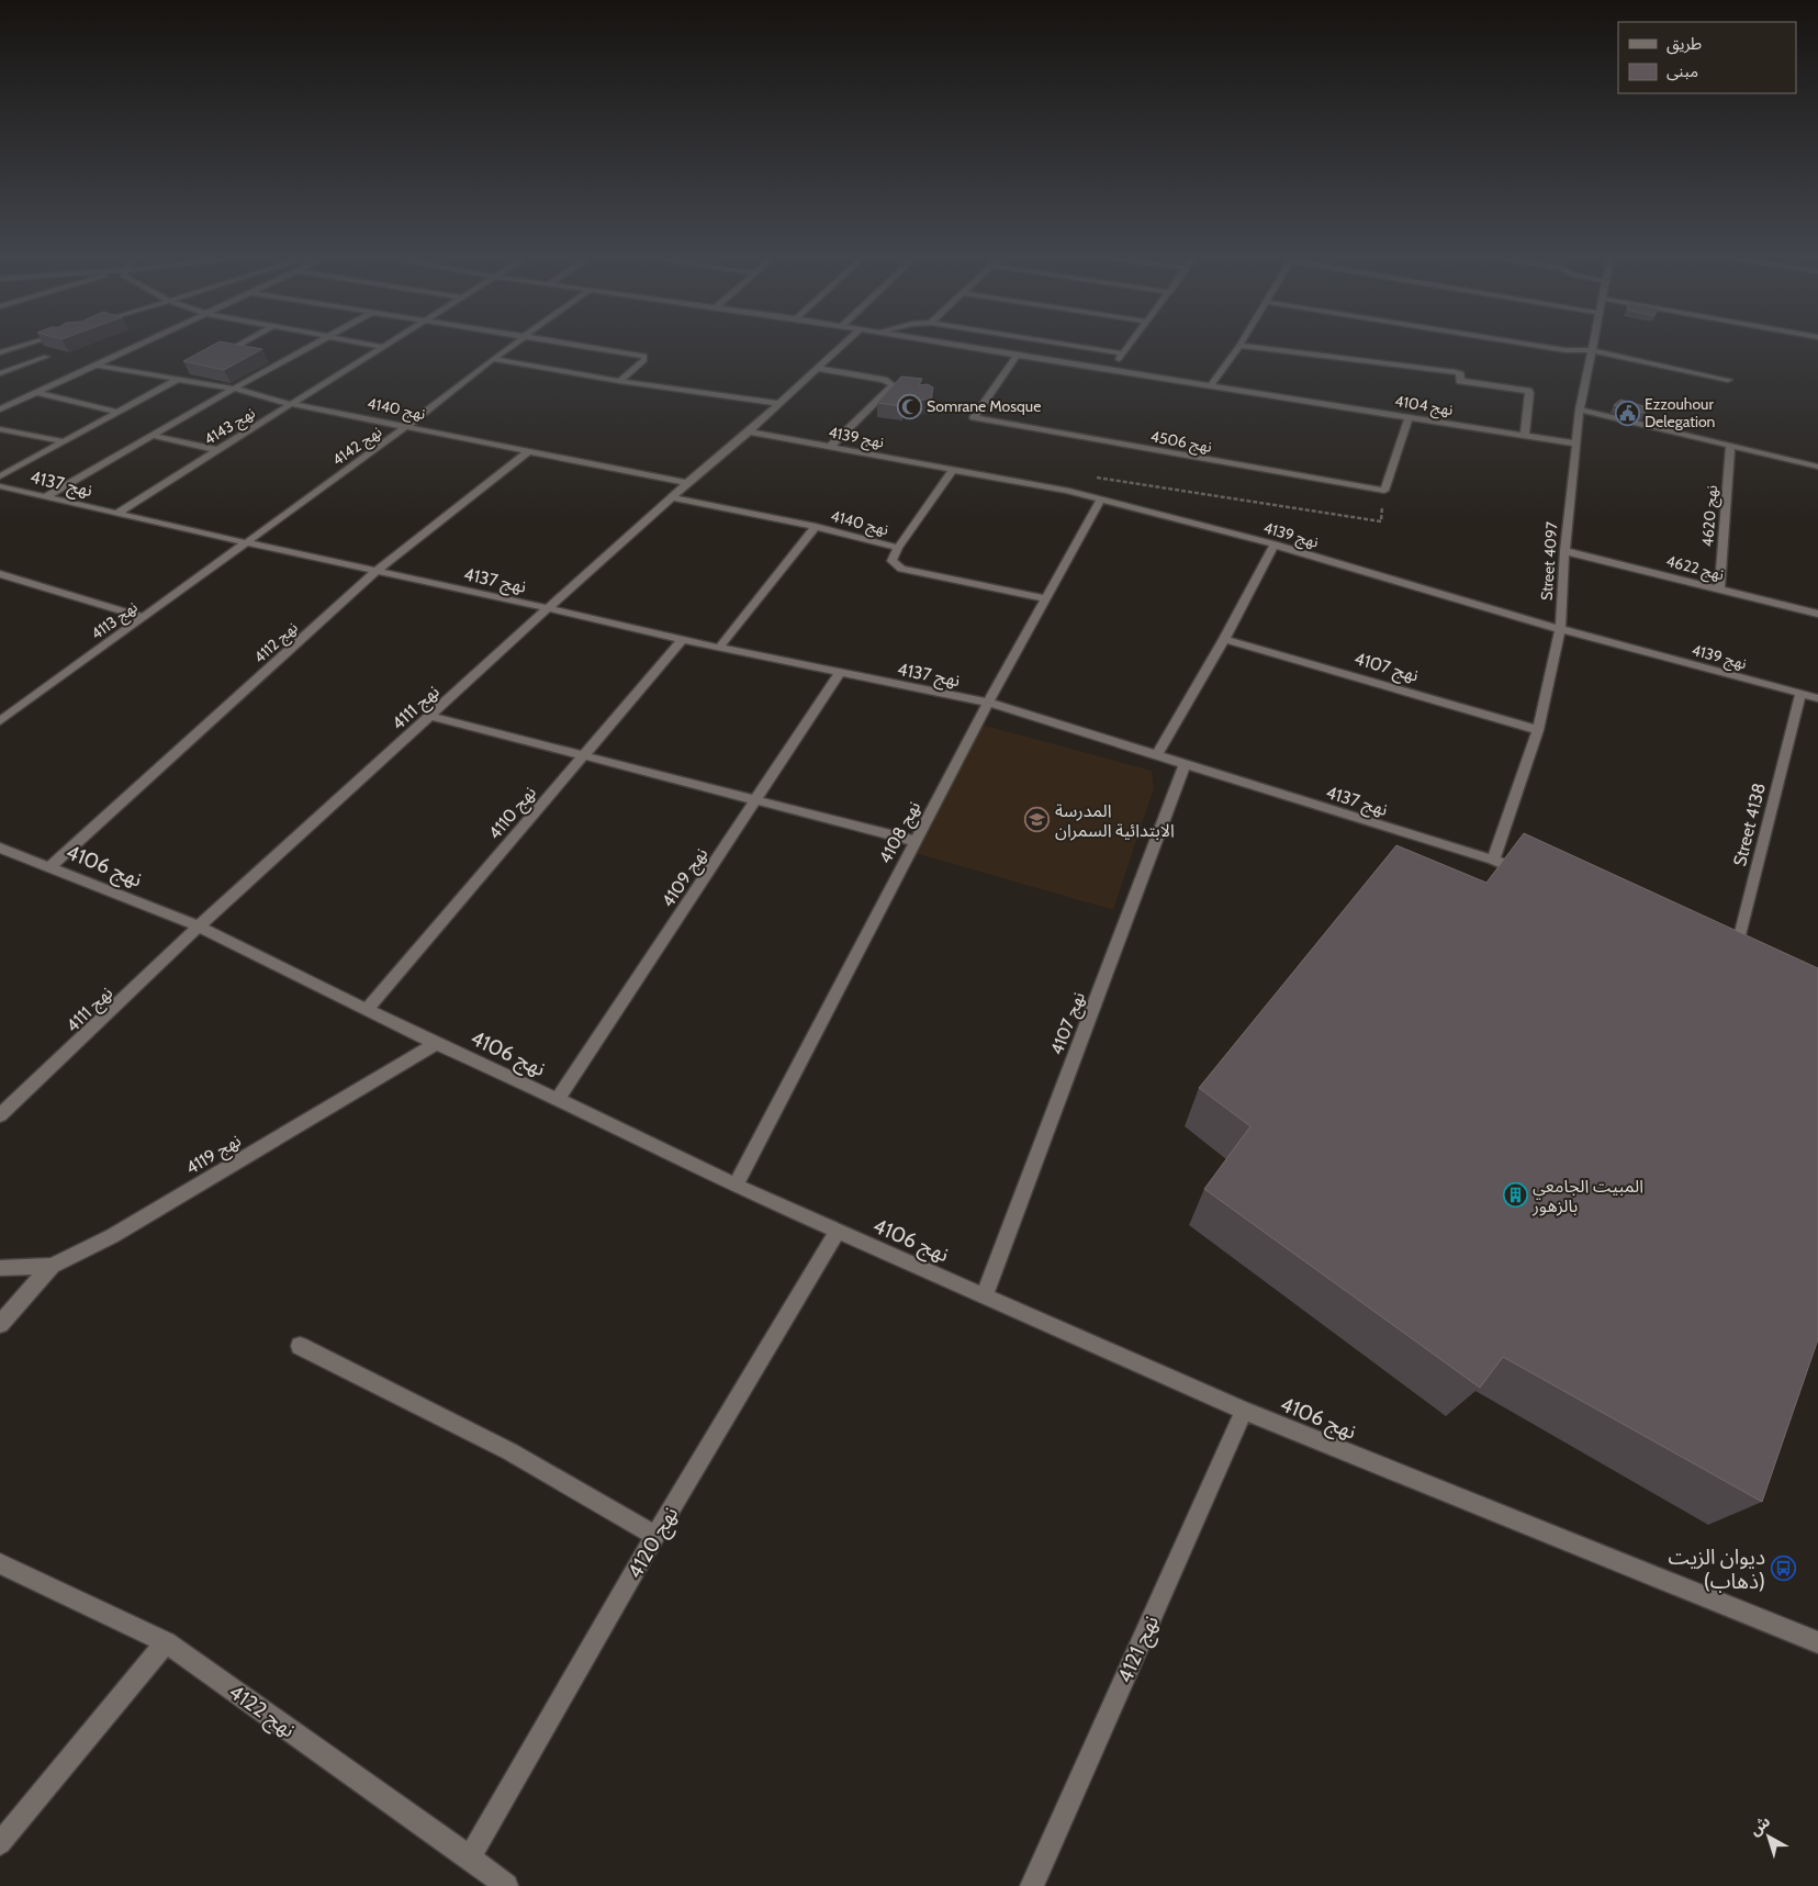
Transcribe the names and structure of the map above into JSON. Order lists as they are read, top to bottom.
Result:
{
  "streets": {
    "street": [
      "نهج 4104",
      "نهج 4140",
      "نهج 4143",
      "نهج 4139",
      "نهج 4506",
      "نهج 4142",
      "نهج 4137",
      "نهج 4620",
      "Street 4097",
      "نهج 4622",
      "نهج 4113",
      "نهج 4112",
      "نهج 4107",
      "نهج 4111",
      "نهج 4110",
      "Street 4138",
      "نهج 4108",
      "نهج 4106",
      "نهج 4109",
      "نهج 4119",
      "نهج 4120",
      "نهج 4121",
      "نهج 4122"
    ]
  },
  "crossings": [
    ["نهج 4104", "نهج 4506"],
    ["نهج 4104", "Street 4097"],
    ["نهج 4140", "نهج 4143"],
    ["نهج 4140", "نهج 4142"],
    ["نهج 4140", "نهج 4112"],
    ["نهج 4140", "نهج 4111"],
    ["نهج 4140", "نهج 4108"],
    ["نهج 4143", "نهج 4137"],
    ["نهج 4139", "Street 4097"],
    ["نهج 4139", "نهج 4111"],
    ["نهج 4139", "Street 4138"],
    ["نهج 4139", "نهج 4108"],
    ["نهج 4142", "نهج 4137"],
    ["نهج 4142", "نهج 4113"],
    ["نهج 4137", "Street 4097"],
    ["نهج 4137", "نهج 4113"],
    ["نهج 4137", "نهج 4112"],
    ["نهج 4137", "نهج 4107"],
    ["نهج 4137", "نهج 4111"],
    ["نهج 4137", "نهج 4110"],
    ["نهج 4137", "نهج 4108"],
    ["نهج 4137", "نهج 4109"],
    ["نهج 4620", "نهج 4622"],
    ["Street 4097", "نهج 4622"],
    ["Street 4097", "نهج 4107"],
    ["نهج 4112", "نهج 4106"],
    ["نهج 4107", "نهج 4106"],
    ["نهج 4111", "نهج 4106"],
    ["نهج 4110", "نهج 4106"],
    ["نهج 4108", "نهج 4106"],
    ["نهج 4106", "نهج 4109"],
    ["نهج 4106", "نهج 4119"],
    ["نهج 4106", "نهج 4120"],
    ["نهج 4106", "نهج 4121"],
    ["نهج 4120", "نهج 4122"]
  ],
  "places": {
    "mosque": ["Somrane Mosque"],
    "public building": ["Ezzouhour Delegation"],
    "school or university": ["المدرسة الابتدائية السمران"],
    "building": ["المبيت الجامعي بالزهور"],
    "bus stop": ["ديوان الزيت (ذهاب)"]
  },
  "legend": ["طريق", "مبنى"],
  "north": "top left"
}
